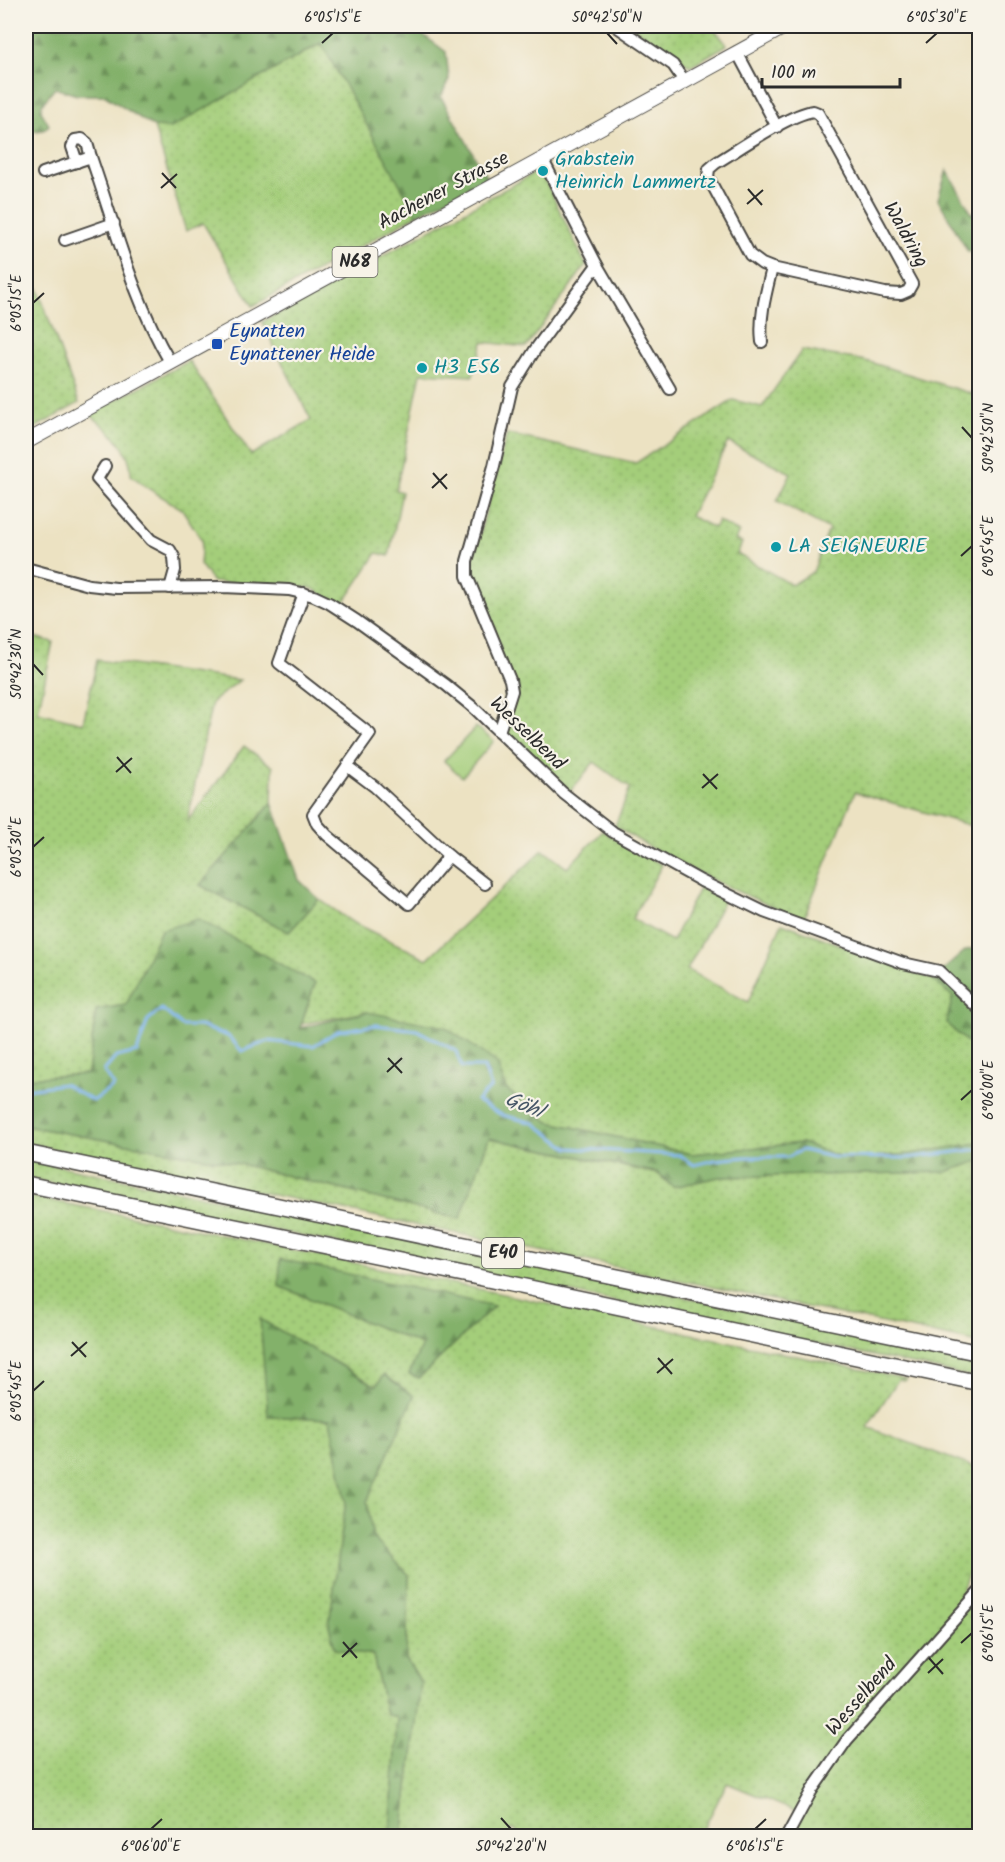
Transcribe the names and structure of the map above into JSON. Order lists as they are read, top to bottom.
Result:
{
  "streets": {
    "highway": ["E40"],
    "main road": ["Aachener Strasse", "N68"],
    "street": ["Waldring", "Wesselbend"]
  },
  "water": ["Göhl"],
  "places": {
    "other": ["Grabstein Heinrich Lammertz", "H3 E56", "LA SEIGNEURIE"],
    "transit": ["Eynatten Eynattener Heide"]
  },
  "scale_bar": "100 m",
  "coordinates": [
    "6°05'15\"E",
    "50°42'50\"N",
    "6°05'30\"E",
    "6°05'45\"E",
    "50°42'30\"N",
    "6°06'00\"E",
    "6°06'15\"E",
    "50°42'20\"N"
  ]
}
